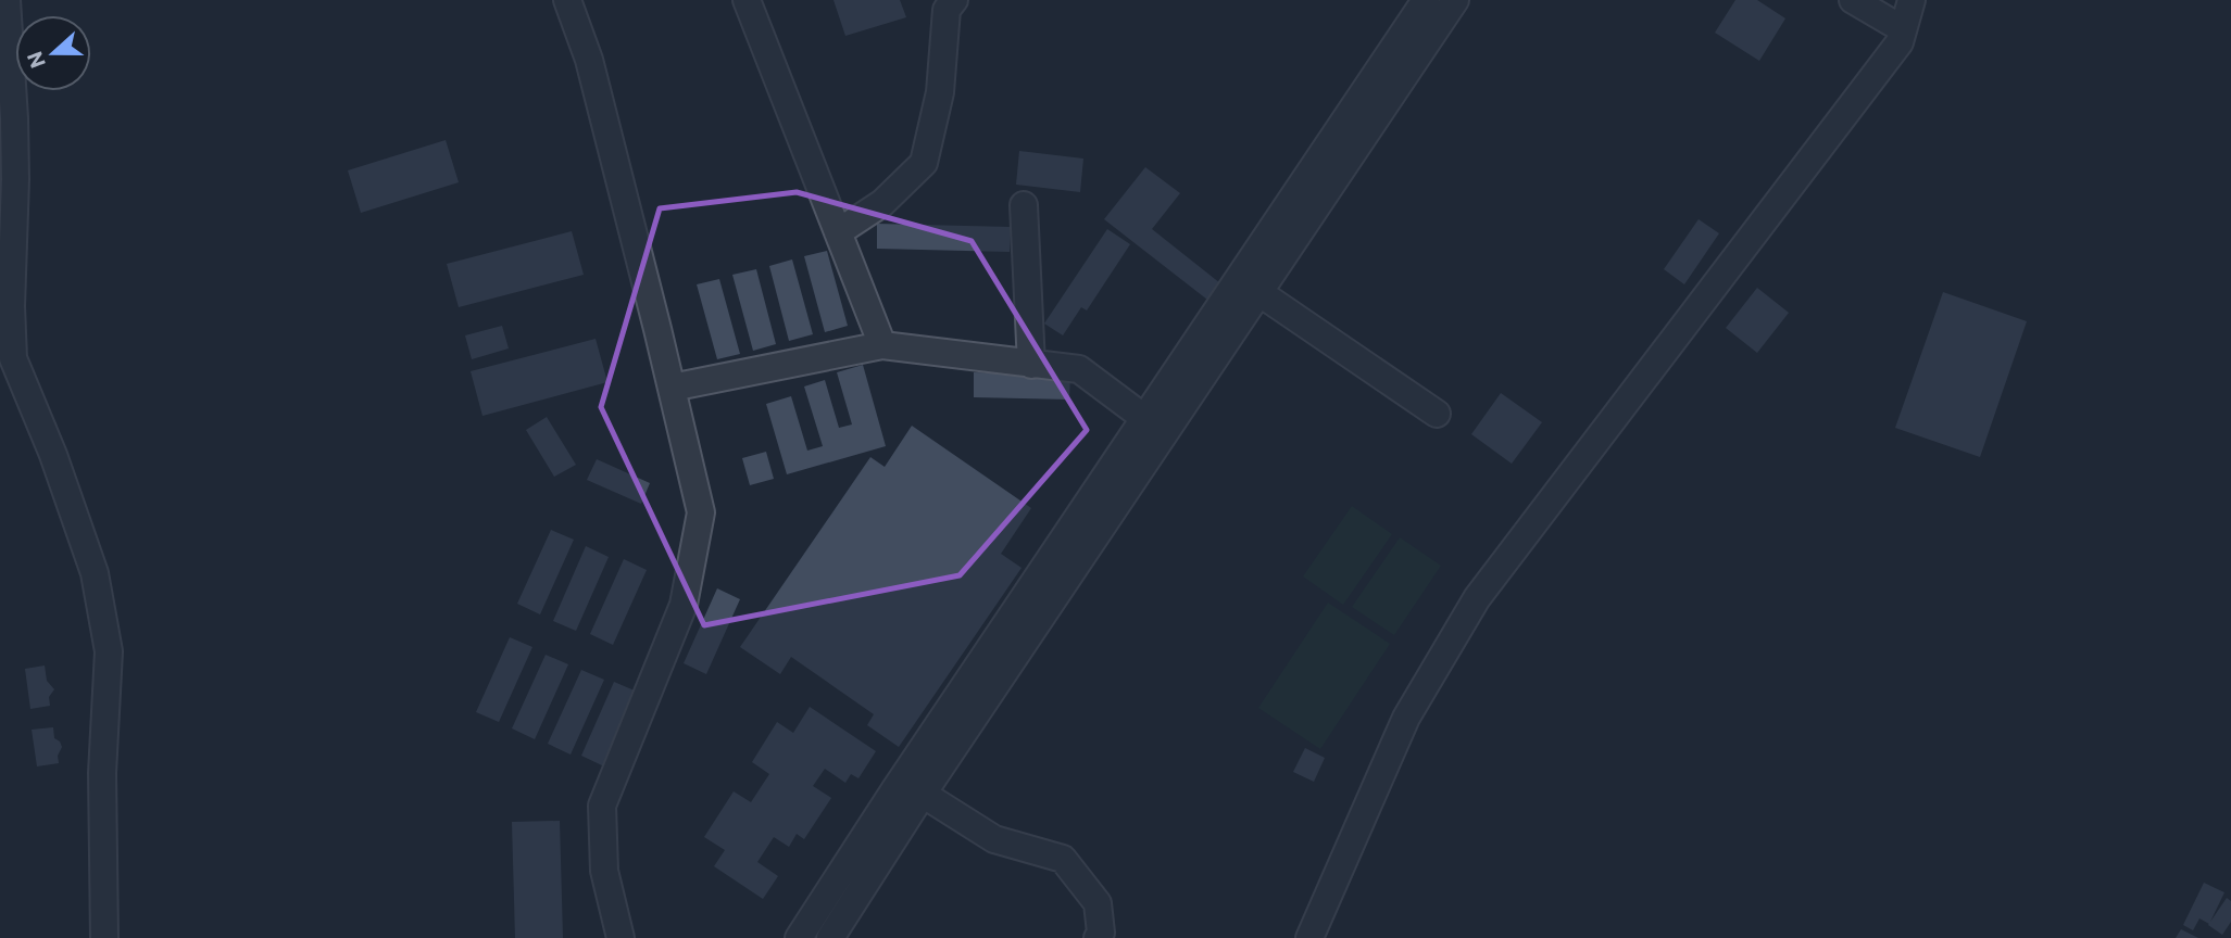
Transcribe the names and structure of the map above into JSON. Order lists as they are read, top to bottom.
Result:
{
  "north": "left"
}
